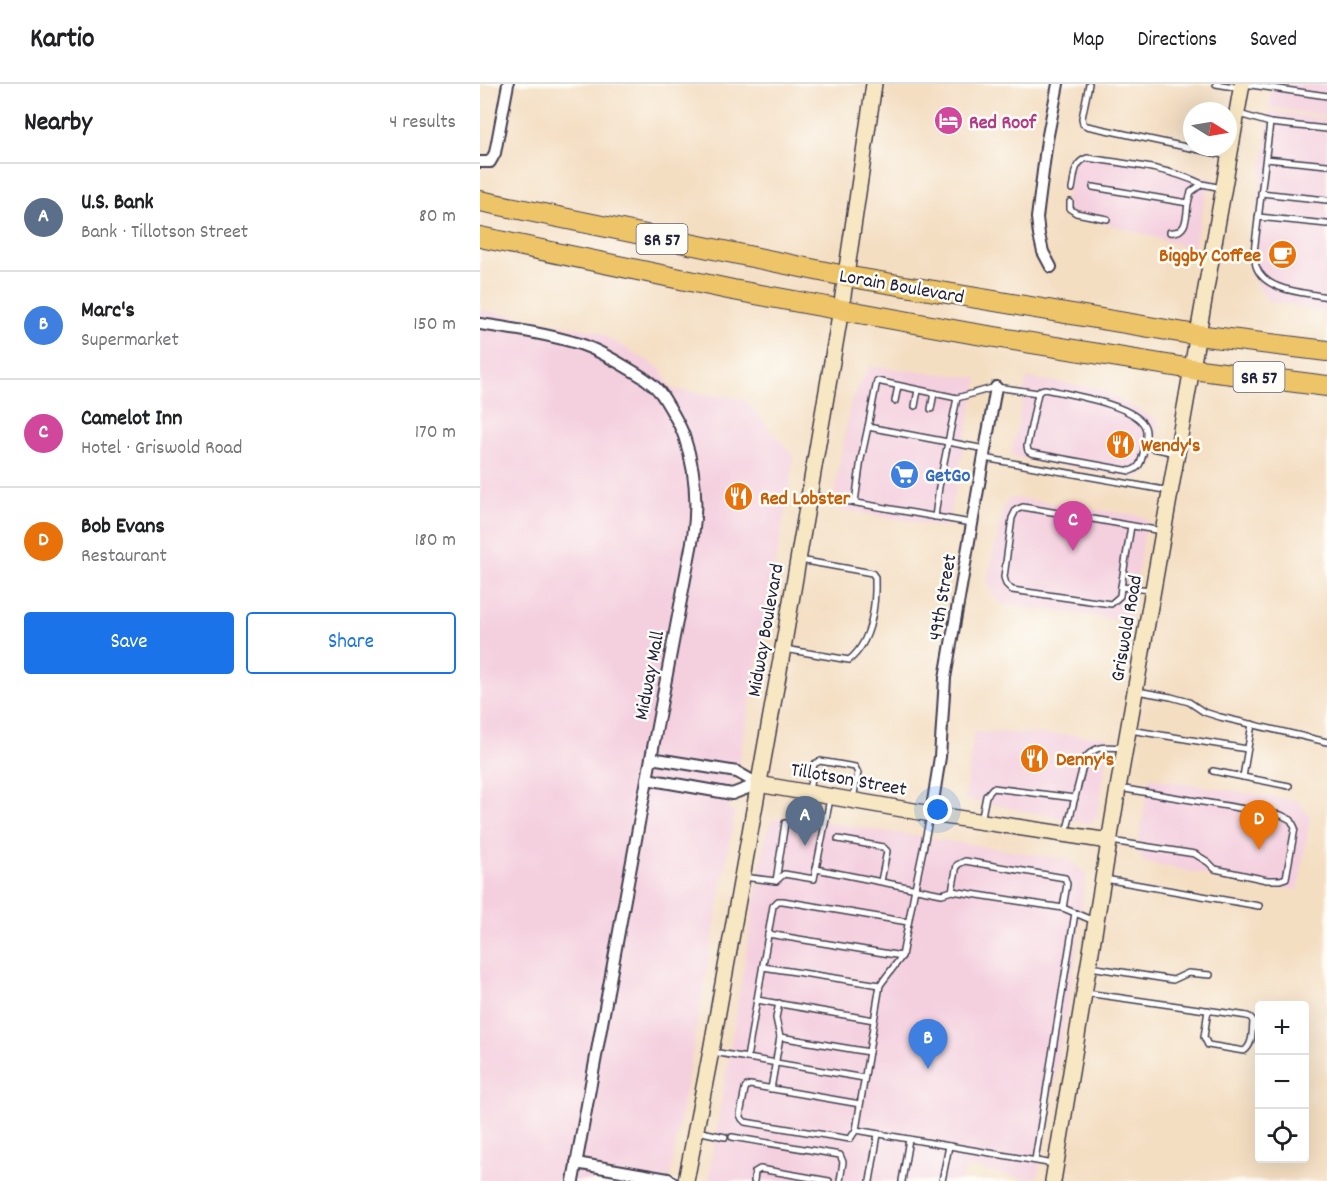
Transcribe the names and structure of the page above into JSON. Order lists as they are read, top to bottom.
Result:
{
  "streets": {
    "highway": ["SR 57", "Lorain Boulevard"],
    "street": [
      "49th Street",
      "Griswold Road",
      "Midway Boulevard",
      "Midway Mall",
      "Tillotson Street"
    ]
  },
  "crossings": [
    ["Lorain Boulevard", "Griswold Road"],
    ["Lorain Boulevard", "Midway Boulevard"],
    ["49th Street", "Tillotson Street"],
    ["Griswold Road", "Tillotson Street"],
    ["Midway Boulevard", "Tillotson Street"],
    ["Midway Mall", "Tillotson Street"]
  ],
  "places": {
    "hotel": ["Red Roof"],
    "cafe": ["Biggby Coffee"],
    "restaurant": ["Wendy's", "Red Lobster", "Denny's"],
    "supermarket": ["GetGo"]
  },
  "north": "right",
  "page": {
    "header": "Kartio",
    "nav": ["Map", "Directions", "Saved"],
    "heading": ["Nearby", "4 results"],
    "list": [
      {
        "mark": "A",
        "name": "U.S. Bank",
        "note": "Bank · Tillotson Street",
        "value": "80 m"
      },
      {
        "mark": "B",
        "name": "Marc's",
        "note": "Supermarket",
        "value": "150 m"
      },
      {
        "mark": "C",
        "name": "Camelot Inn",
        "note": "Hotel · Griswold Road",
        "value": "170 m"
      },
      {
        "mark": "D",
        "name": "Bob Evans",
        "note": "Restaurant",
        "value": "180 m"
      }
    ],
    "pins": [
      "C",
      "A",
      "D",
      "B"
    ],
    "buttons": ["Save", "Share"],
    "map_buttons": ["+", "−"]
  }
}
